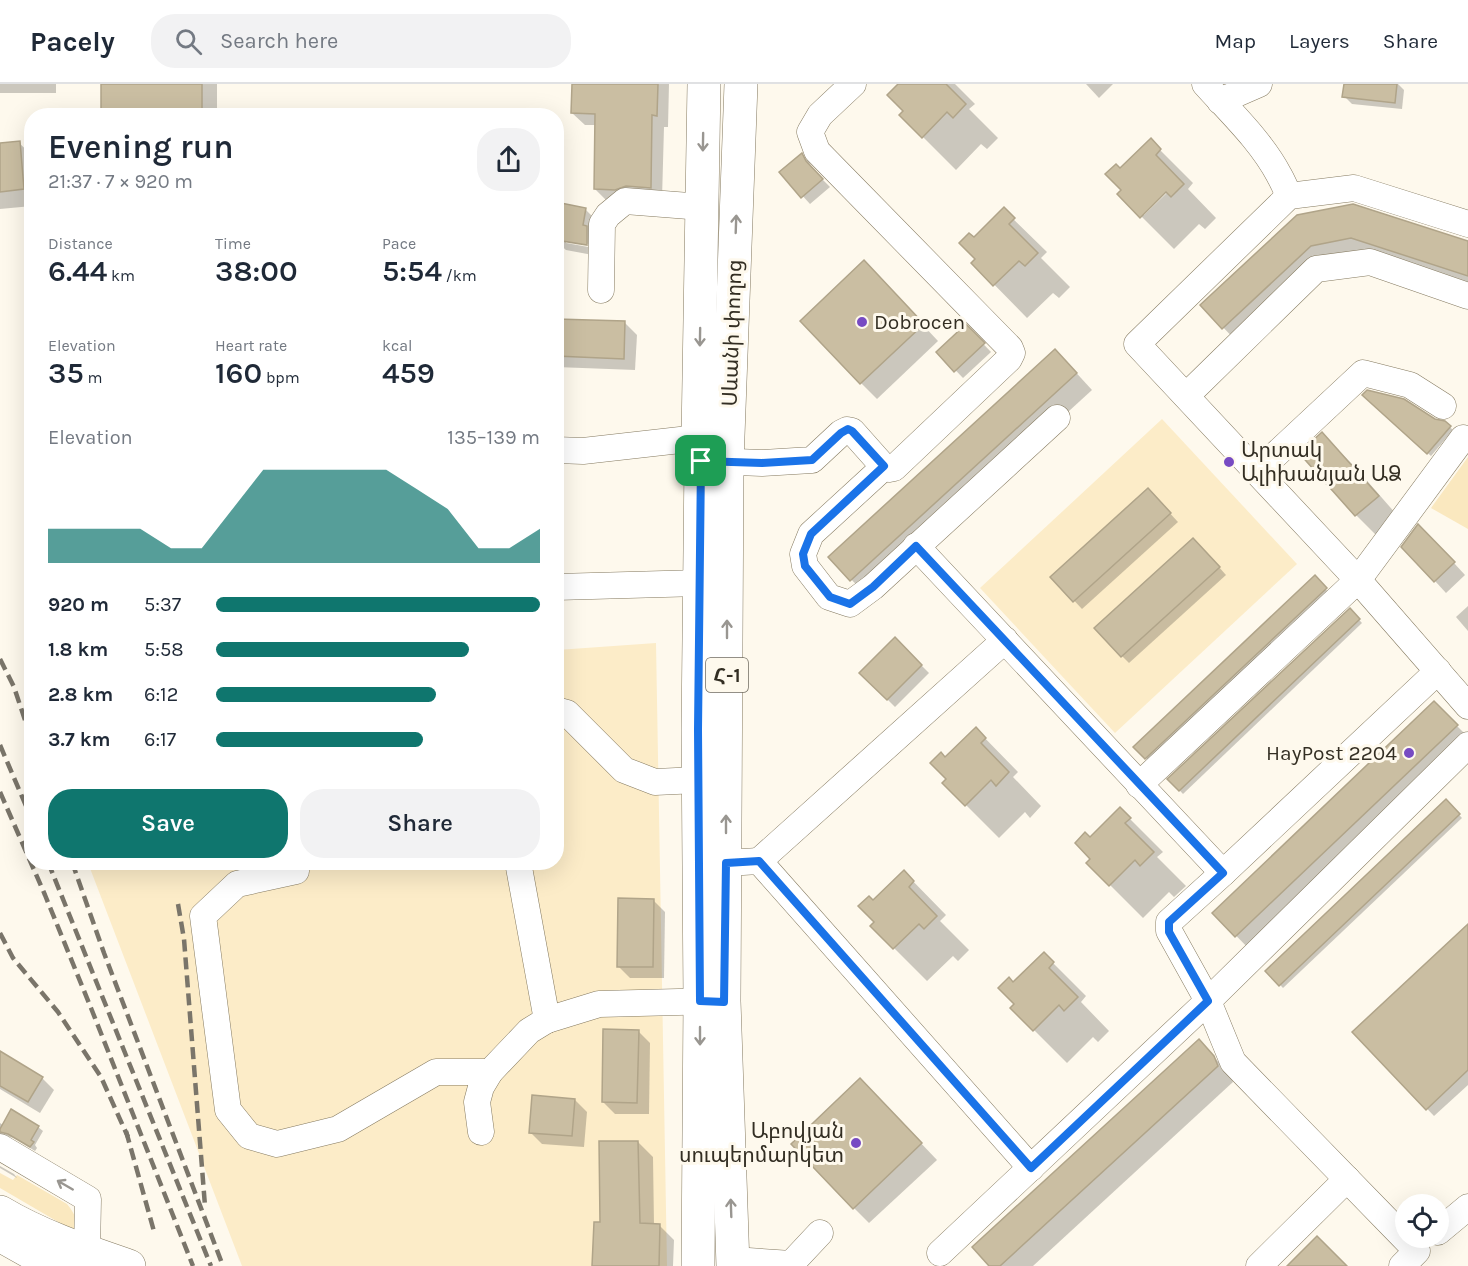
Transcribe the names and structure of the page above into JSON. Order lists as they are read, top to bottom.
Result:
{
  "streets": {
    "main road": ["Սևանի փողոց", "Հ-1"]
  },
  "places": [
    "Dobrocen",
    "Արտակ Ալիխանյան ԱՁ",
    "HayPost 2204",
    "Աբովյան սուպերմարկետ"
  ],
  "page": {
    "header": "Pacely",
    "search": "Search here",
    "nav": ["Map", "Layers", "Share"],
    "heading": ["Evening run", "21:37 · 7 × 920 m"],
    "stats": [
      ["Distance", "6.44 km"],
      ["Time", "38:00"],
      ["Pace", "5:54 /km"],
      ["Elevation", "35 m"],
      ["Heart rate", "160 bpm"],
      ["kcal", "459"]
    ],
    "chart": ["Elevation", "135–139 m"],
    "list": [
      {
        "name": "920 m",
        "note": "5:37"
      },
      {
        "name": "1.8 km",
        "note": "5:58"
      },
      {
        "name": "2.8 km",
        "note": "6:12"
      },
      {
        "name": "3.7 km",
        "note": "6:17"
      }
    ],
    "buttons": ["Save", "Share"]
  }
}
